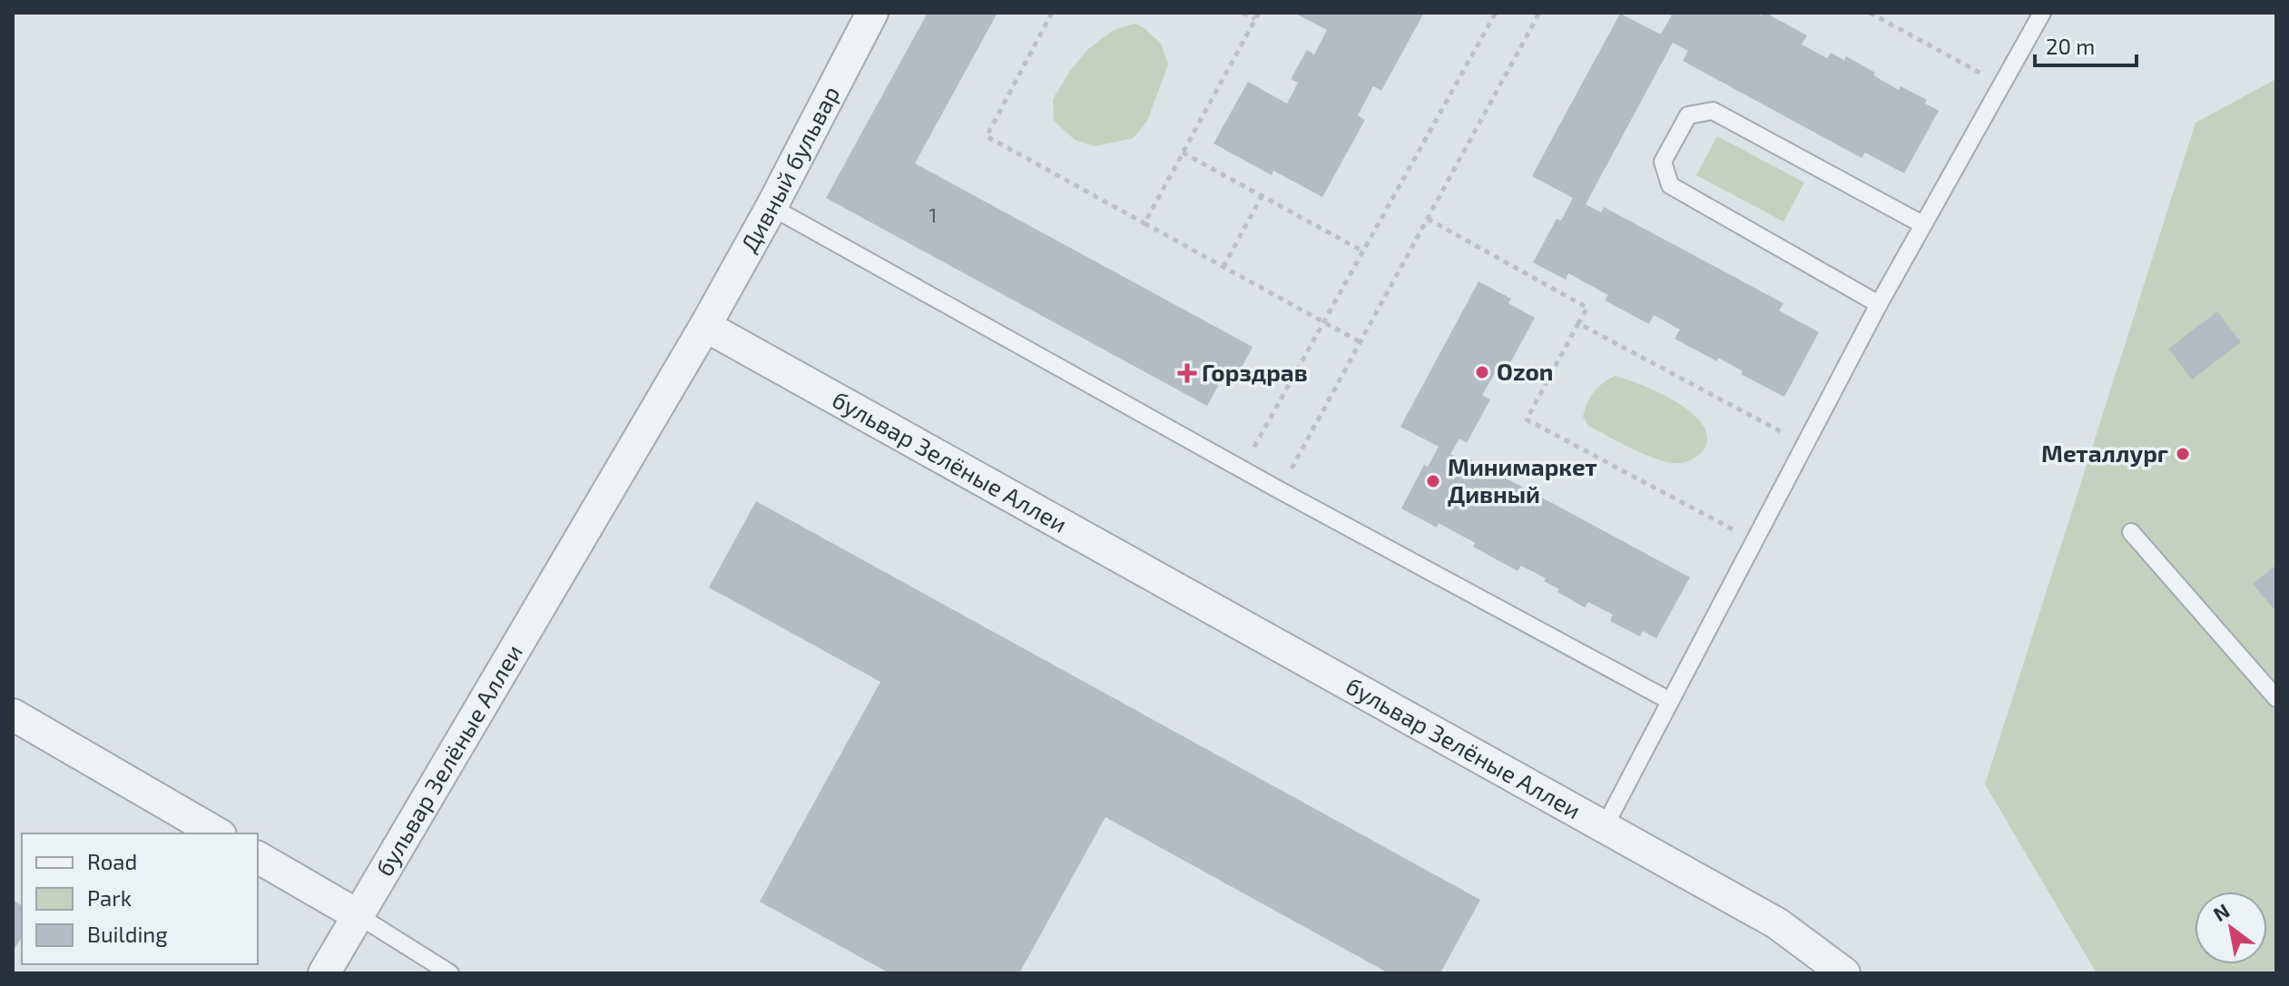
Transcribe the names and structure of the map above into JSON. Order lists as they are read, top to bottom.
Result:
{
  "streets": {
    "street": ["Дивный бульвар", "бульвар Зелёные Аллеи"]
  },
  "crossings": [
    ["Дивный бульвар", "бульвар Зелёные Аллеи"]
  ],
  "places": {
    "other": ["Ozon", "Металлург", "Минимаркет Дивный"],
    "health": ["Горздрав"]
  },
  "house_numbers": ["1"],
  "legend": ["Road", "Park", "Building"],
  "scale_bar": "20 m",
  "north": "top left"
}
